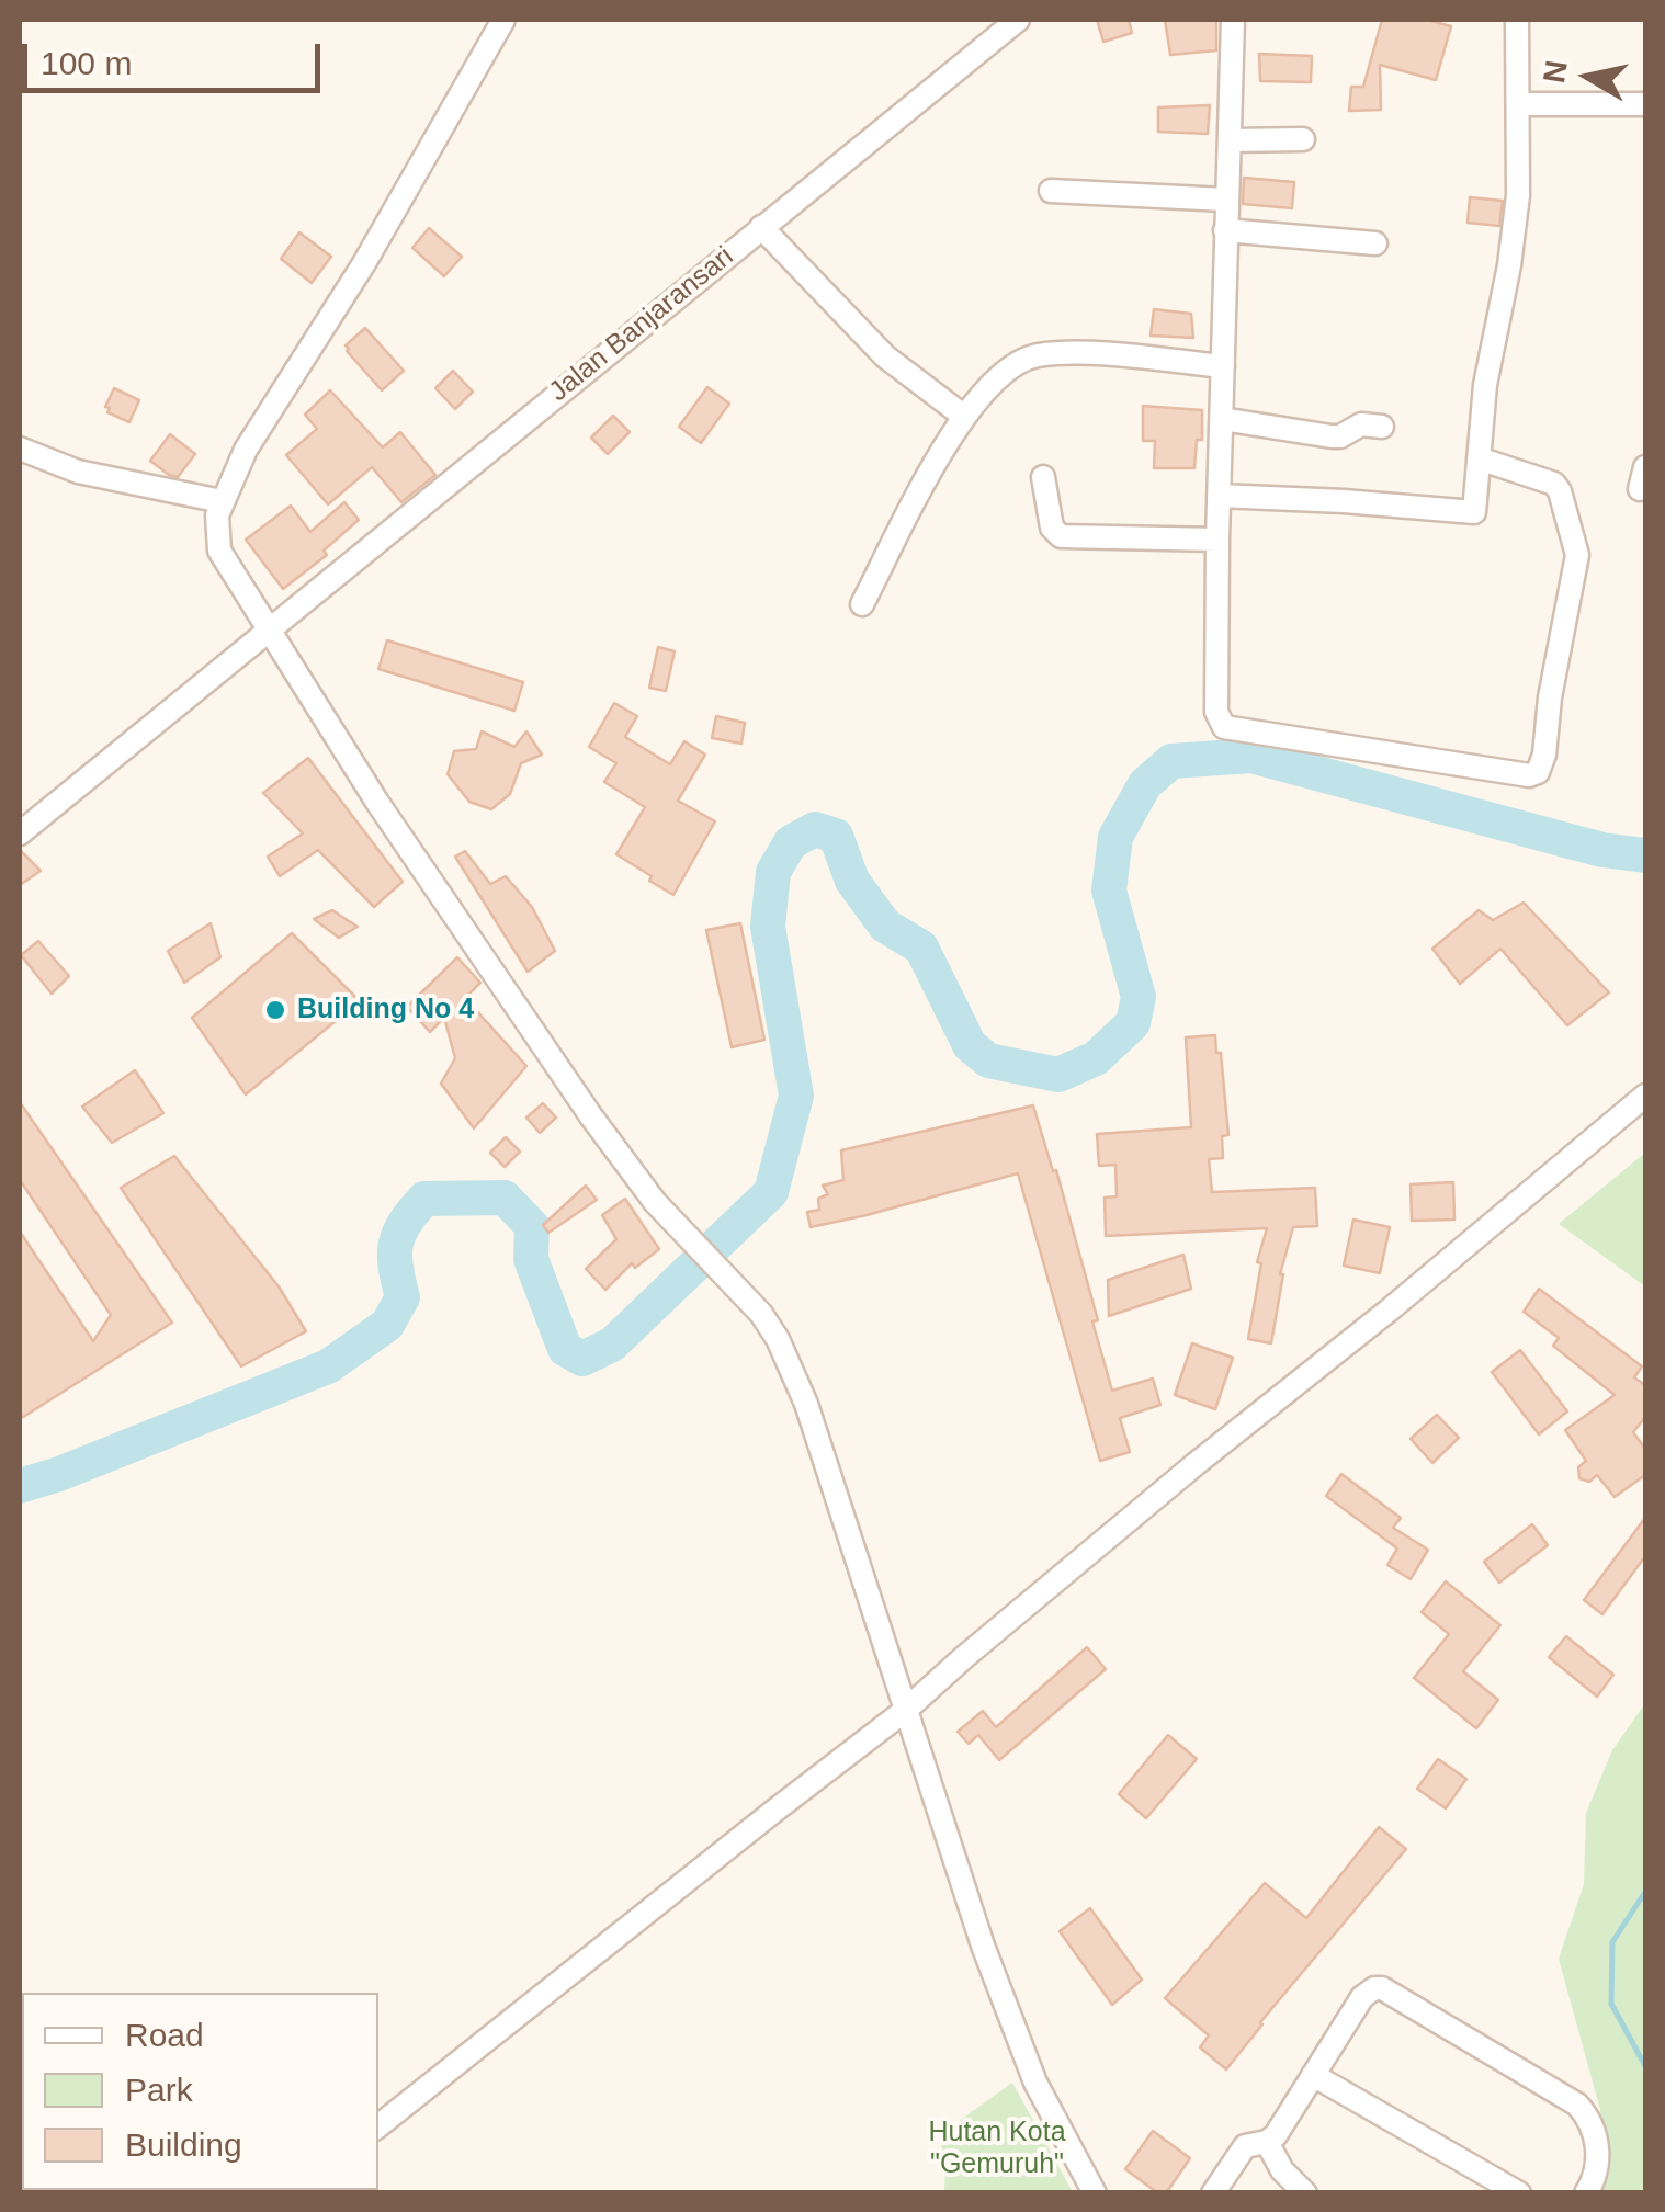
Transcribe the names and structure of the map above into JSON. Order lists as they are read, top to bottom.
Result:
{
  "streets": {
    "street": ["Jalan Banjaransari"]
  },
  "parks": ["Hutan Kota \"Gemuruh\""],
  "places": ["Building No 4"],
  "legend": ["Road", "Park", "Building"],
  "scale_bar": "100 m",
  "north": "left"
}
